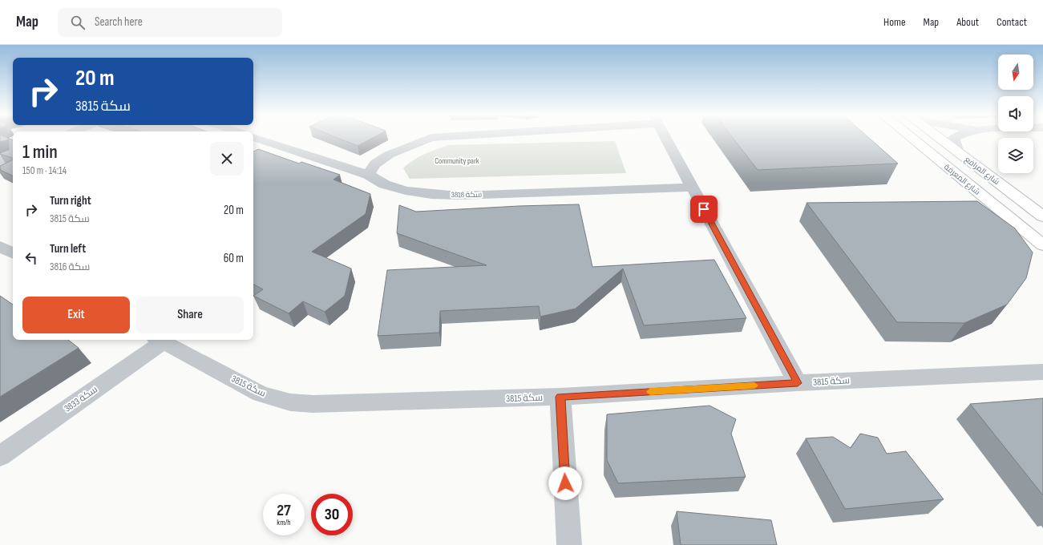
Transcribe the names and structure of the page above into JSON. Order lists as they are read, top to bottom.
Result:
{
  "streets": {
    "main road": ["شارع المرافع", "شارع المعرفة"],
    "street": ["سكة 3818", "سكة 3815", "سكة 3833"]
  },
  "crossings": [
    ["سكة 3815", "سكة 3833"]
  ],
  "parks": ["Community park"],
  "north": "bottom",
  "page": {
    "header": "Map",
    "search": "Search here",
    "nav": [
      "Home",
      "Map",
      "About",
      "Contact"
    ],
    "turn": ["20 m", "سكة 3815"],
    "heading": ["1 min", "150 m · 14:14"],
    "list": [
      {
        "name": "Turn right",
        "note": "سكة 3815",
        "value": "20 m"
      },
      {
        "name": "Turn left",
        "note": "سكة 3816",
        "value": "60 m"
      }
    ],
    "buttons": ["Exit", "Share"],
    "speed": "27 km/h",
    "limit": "30"
  }
}
